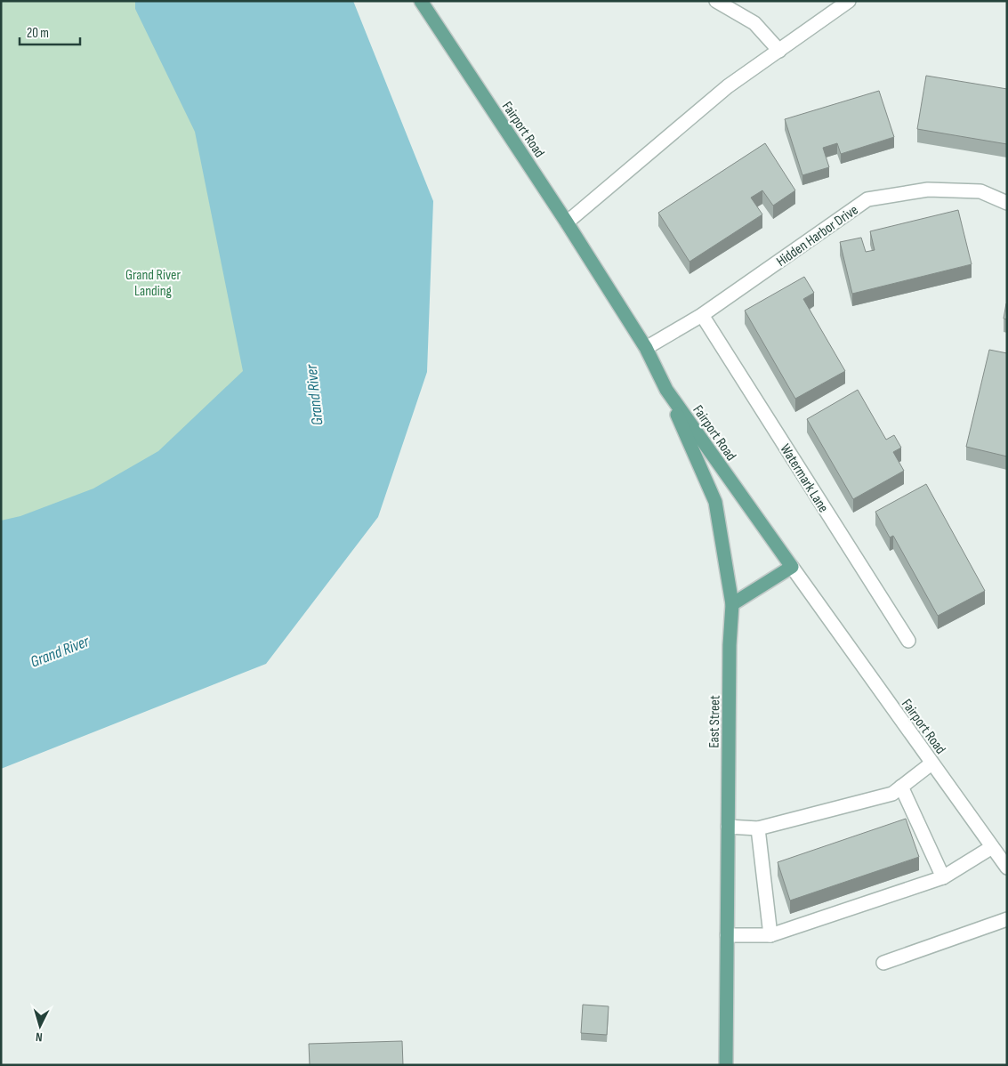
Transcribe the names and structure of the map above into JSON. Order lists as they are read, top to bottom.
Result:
{
  "streets": {
    "main road": ["Fairport Road", "East Street"],
    "street": ["Hidden Harbor Drive", "Watermark Lane"]
  },
  "crossings": [
    ["Fairport Road", "Hidden Harbor Drive"],
    ["Fairport Road", "East Street"],
    ["Hidden Harbor Drive", "Watermark Lane"]
  ],
  "water": ["Grand River"],
  "parks": ["Grand River Landing"],
  "scale_bar": "20 m",
  "north": "bottom"
}
